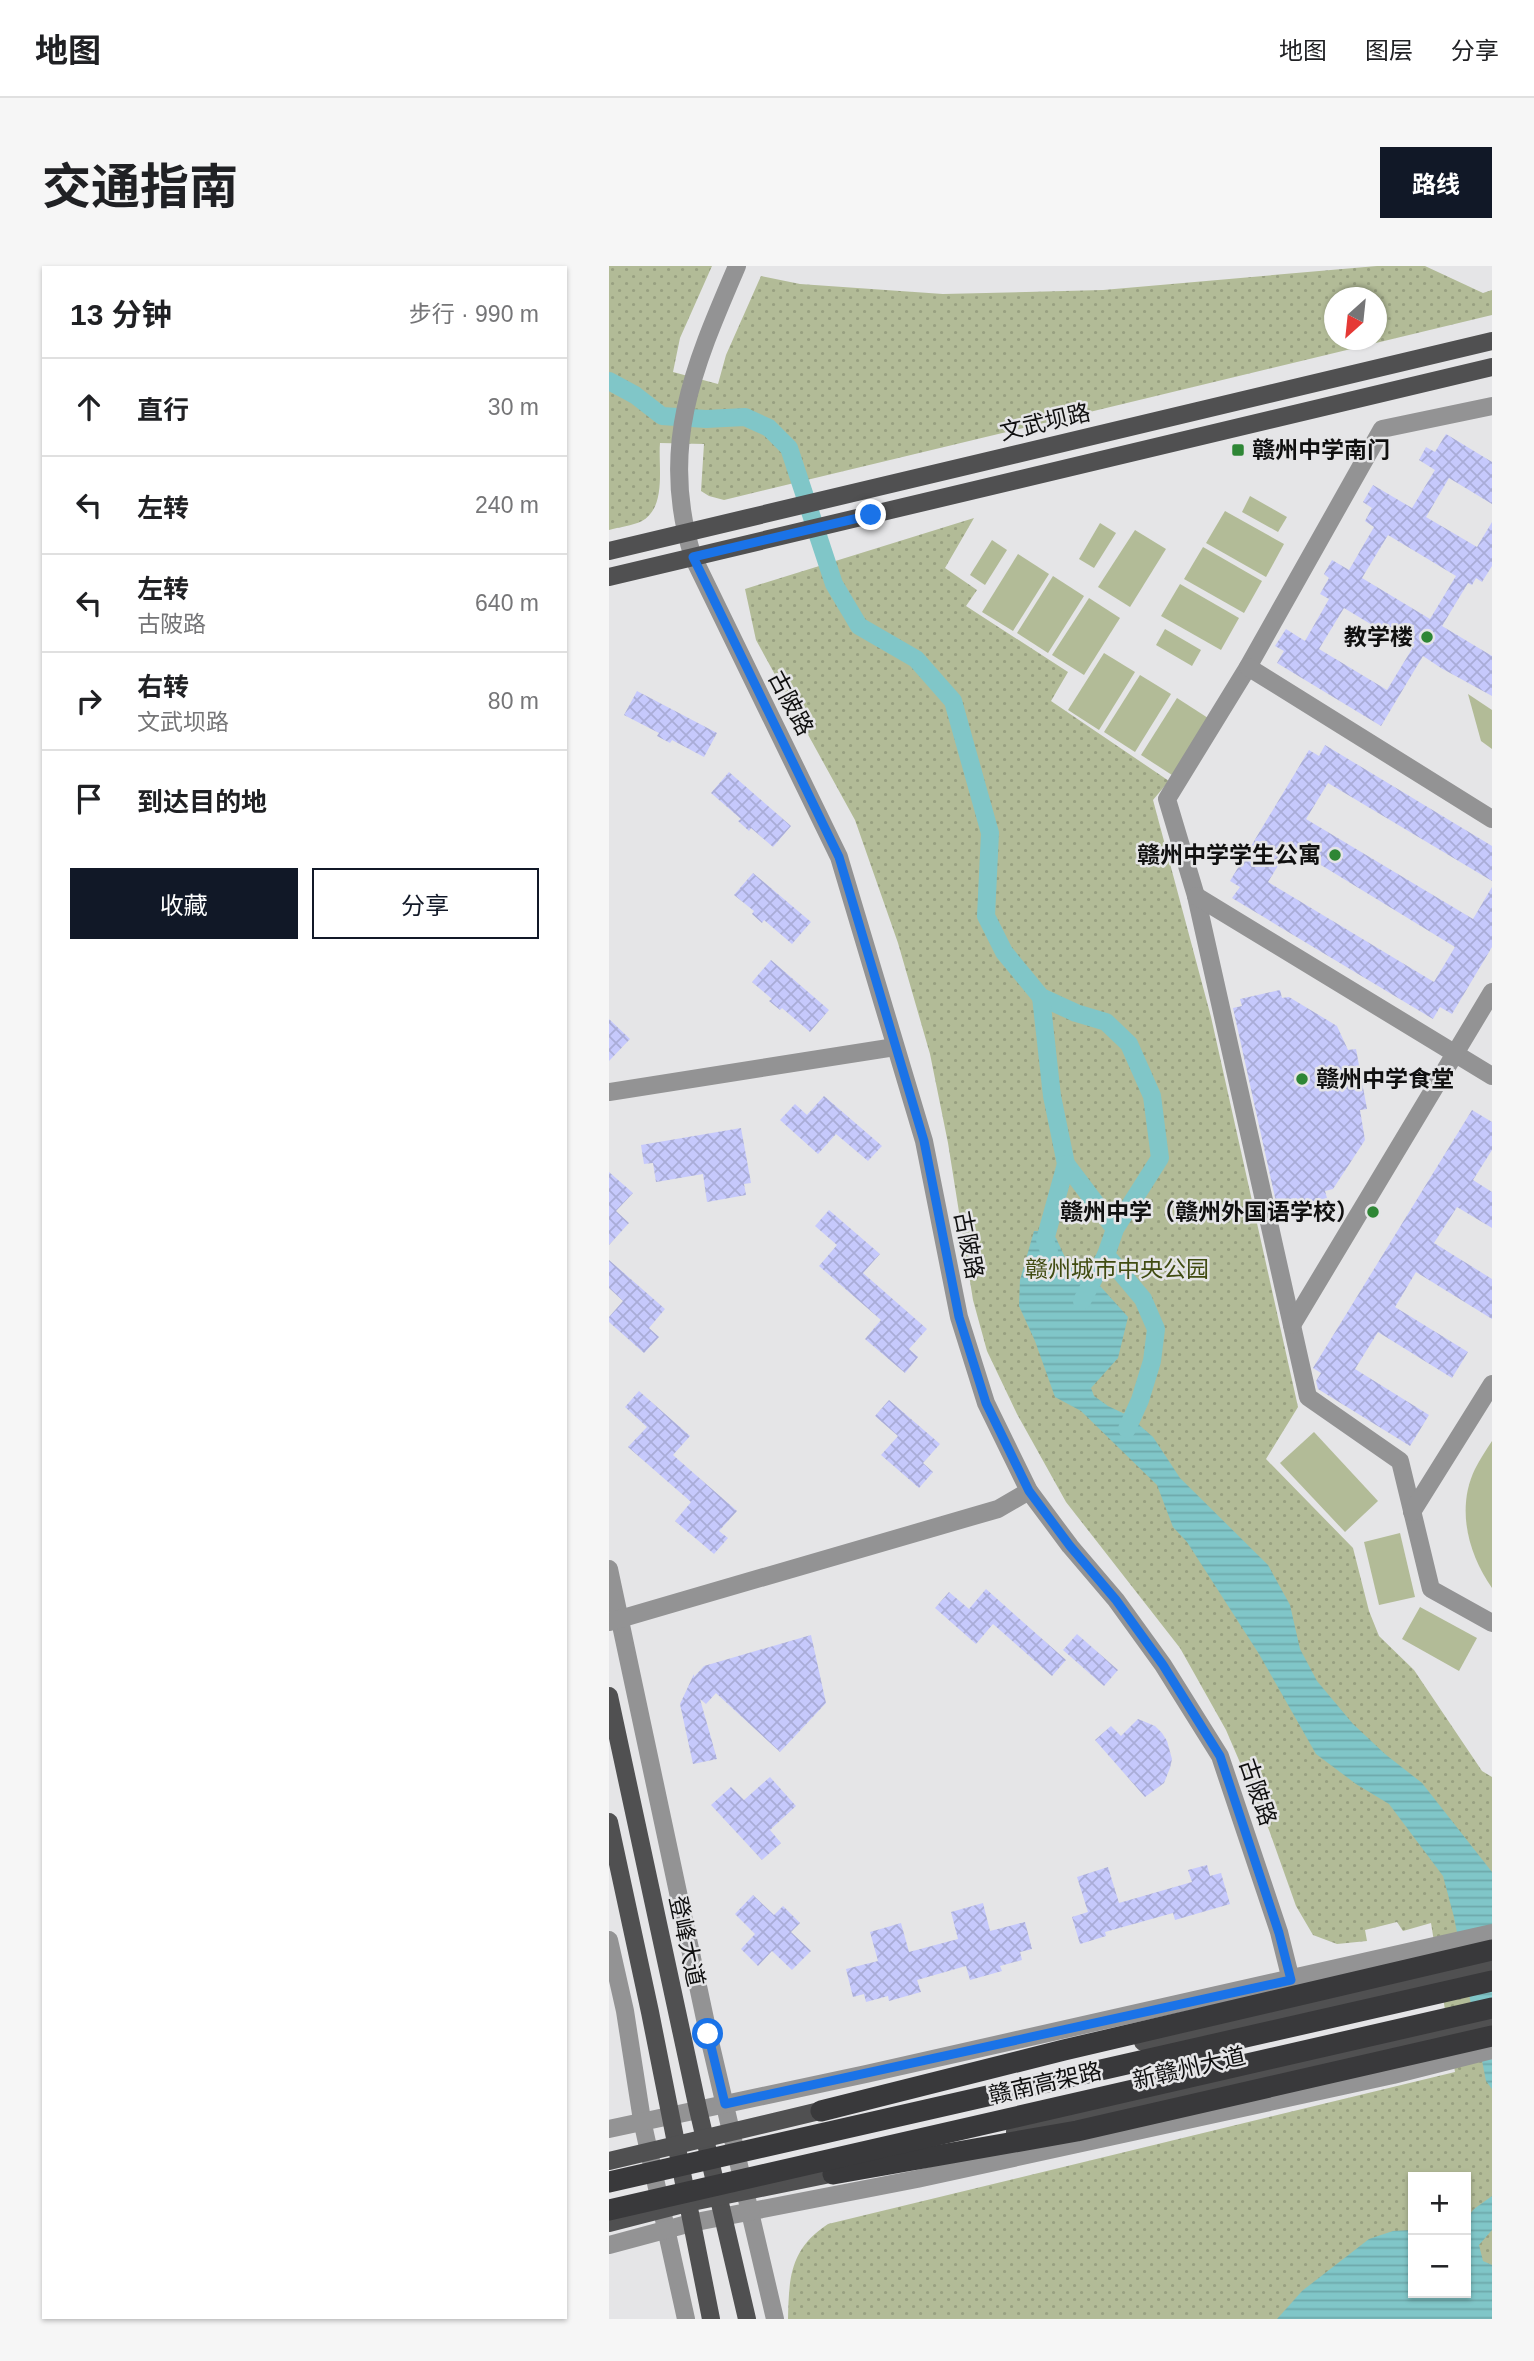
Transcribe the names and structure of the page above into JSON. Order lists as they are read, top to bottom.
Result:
{
  "streets": {
    "highway": ["赣南高架路"],
    "main road": ["文武坝路", "登峰大道", "新赣州大道"],
    "street": ["古陂路"]
  },
  "crossings": [
    ["文武坝路", "古陂路"],
    ["登峰大道", "新赣州大道"]
  ],
  "parks": ["赣州城市中央公园"],
  "places": {
    "transit": ["赣州中学南门"],
    "other": [
      "教学楼",
      "赣州中学学生公寓",
      "赣州中学食堂",
      "赣州中学（赣州外国语学校）"
    ]
  },
  "north": "bottom left",
  "page": {
    "header": "地图",
    "nav": ["地图", "图层", "分享"],
    "title": "交通指南",
    "buttons": [
      "路线",
      ["收藏", "分享"]
    ],
    "heading": ["13 分钟", "步行 · 990 m"],
    "list": [
      ["直行", "30 m"],
      ["左转", "240 m"],
      ["左转", "古陂路", "640 m"],
      ["右转", "文武坝路", "80 m"],
      "到达目的地"
    ],
    "map_buttons": ["+", "−"]
  }
}
